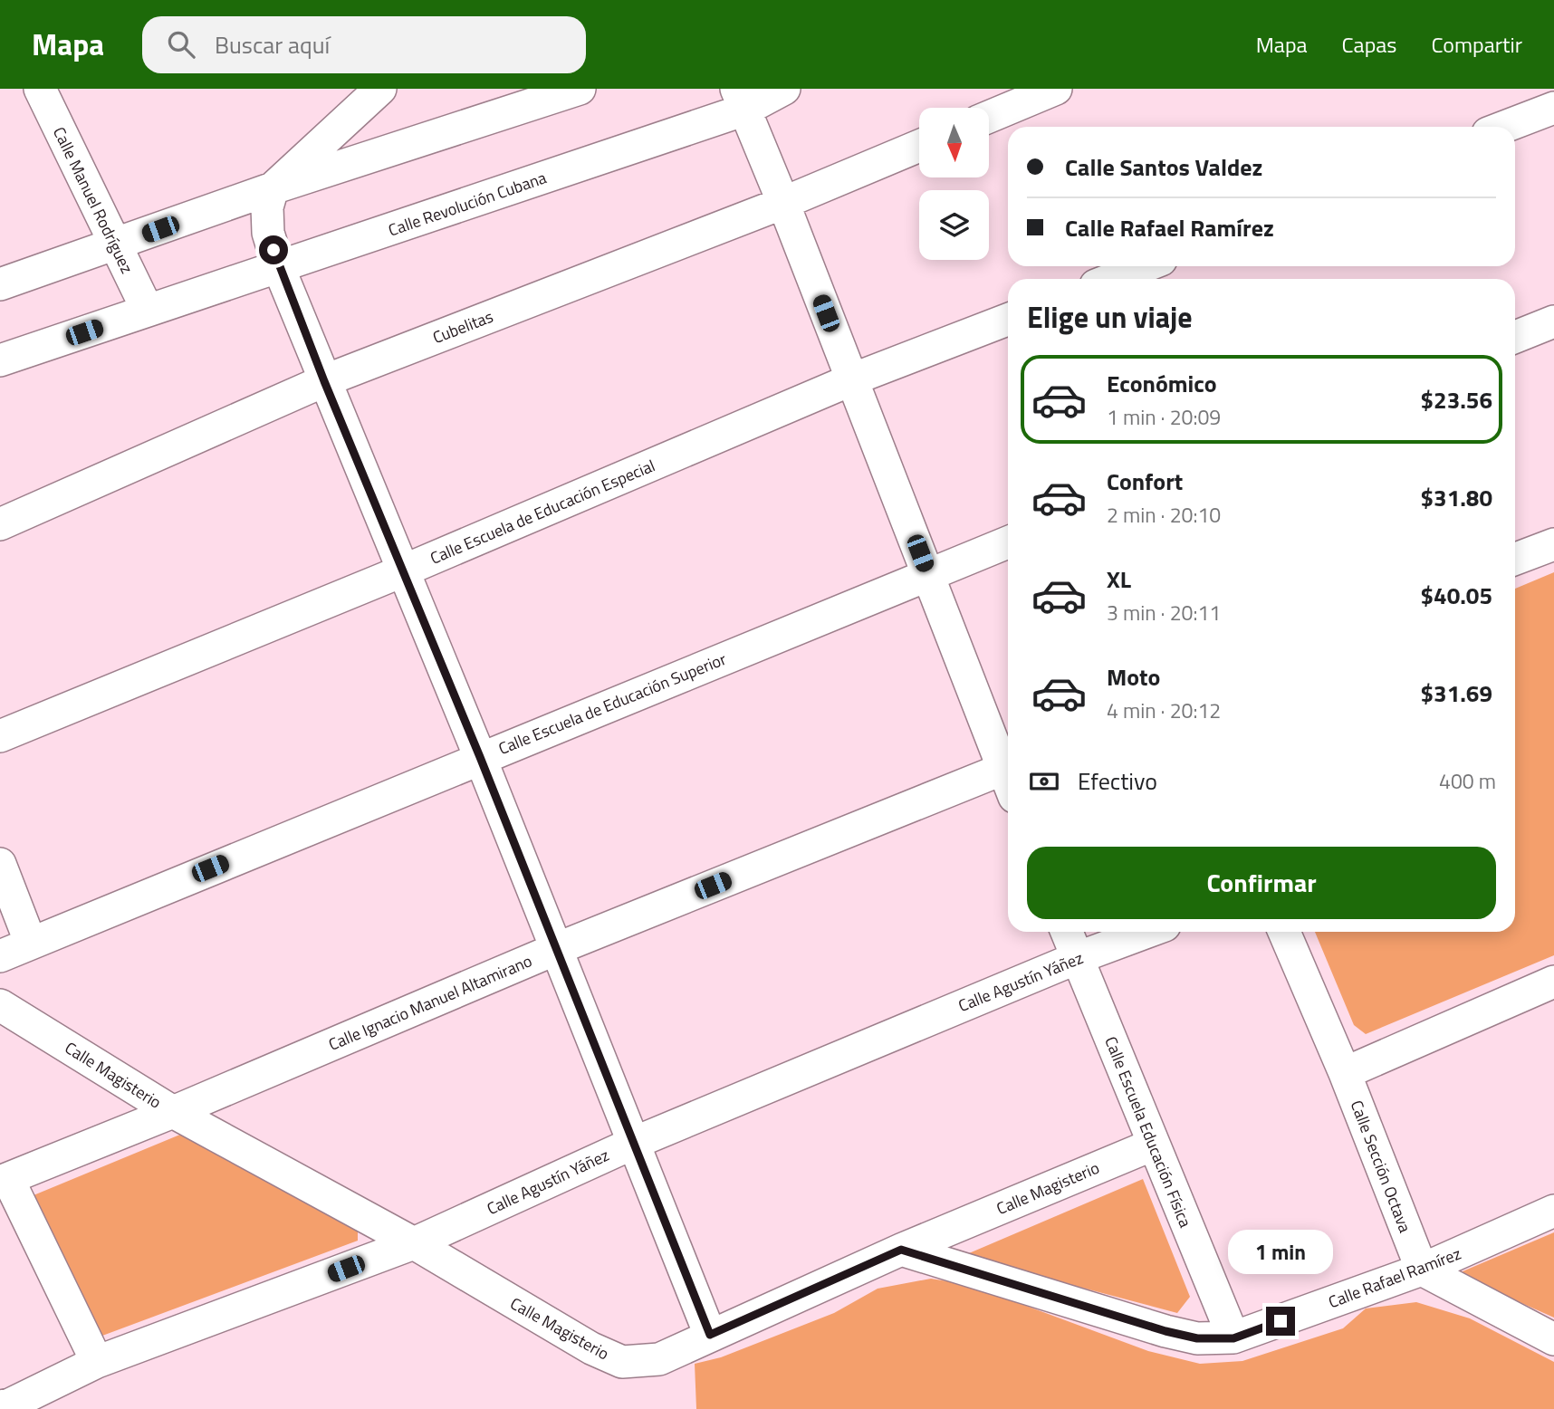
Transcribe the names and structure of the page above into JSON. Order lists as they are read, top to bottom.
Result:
{
  "streets": {
    "street": [
      "Calle Manuel Rodríguez",
      "Calle Revolución Cubana",
      "Cubelitas",
      "Calle Escuela de Educación Especial",
      "Calle Escuela de Educación Superior",
      "Calle Agustín Yáñez",
      "Calle Ignacio Manuel Altamirano",
      "Calle Magisterio",
      "Calle Escuela Educación Física",
      "Calle Sección Octava",
      "Calle Rafael Ramírez"
    ]
  },
  "crossings": [
    ["Calle Manuel Rodríguez", "Calle Revolución Cubana"],
    ["Calle Agustín Yáñez", "Calle Magisterio"],
    ["Calle Agustín Yáñez", "Calle Escuela Educación Física"],
    ["Calle Ignacio Manuel Altamirano", "Calle Magisterio"],
    ["Calle Magisterio", "Calle Escuela Educación Física"],
    ["Calle Escuela Educación Física", "Calle Rafael Ramírez"],
    ["Calle Sección Octava", "Calle Rafael Ramírez"]
  ],
  "north": "bottom",
  "page": {
    "header": "Mapa",
    "search": "Buscar aquí",
    "nav": ["Mapa", "Capas", "Compartir"],
    "banner": ["Calle Santos Valdez", "Calle Rafael Ramírez"],
    "heading": "Elige un viaje",
    "list": [
      {
        "name": "Económico",
        "note": "1 min · 20:09",
        "value": "$23.56"
      },
      {
        "name": "Confort",
        "note": "2 min · 20:10",
        "value": "$31.80"
      },
      {
        "name": "XL",
        "note": "3 min · 20:11",
        "value": "$40.05"
      },
      {
        "name": "Moto",
        "note": "4 min · 20:12",
        "value": "$31.69"
      }
    ],
    "pay": ["Efectivo", "400 m"],
    "buttons": "Confirmar",
    "bubble": "1 min"
  }
}
